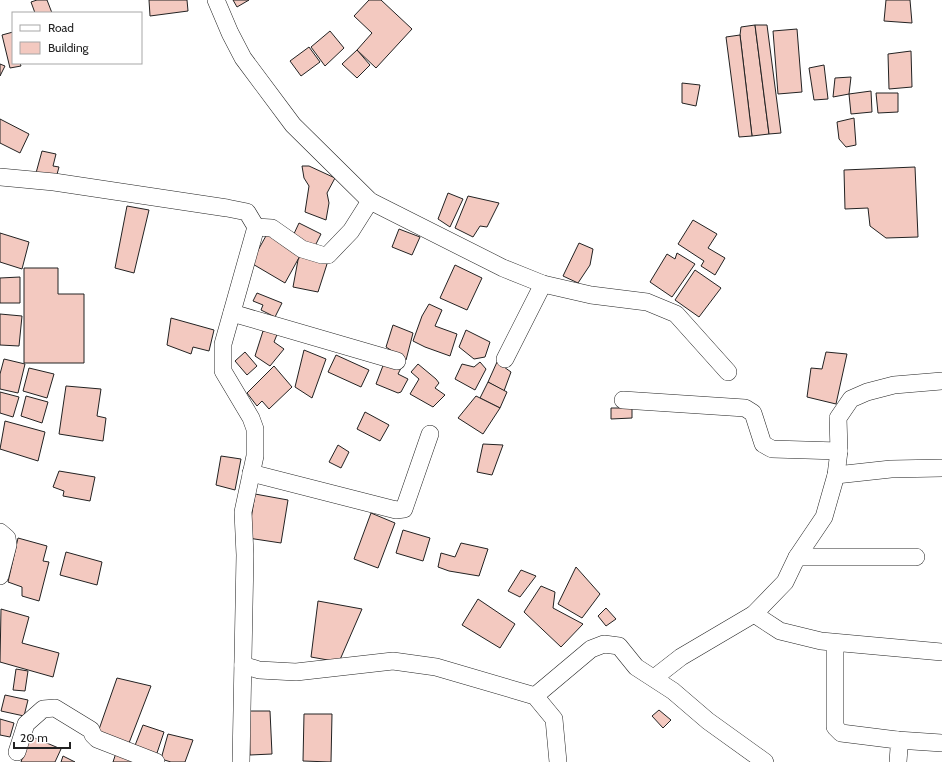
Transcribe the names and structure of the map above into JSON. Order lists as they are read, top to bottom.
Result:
{
  "legend": ["Road", "Building"],
  "scale_bar": "20 m"
}
